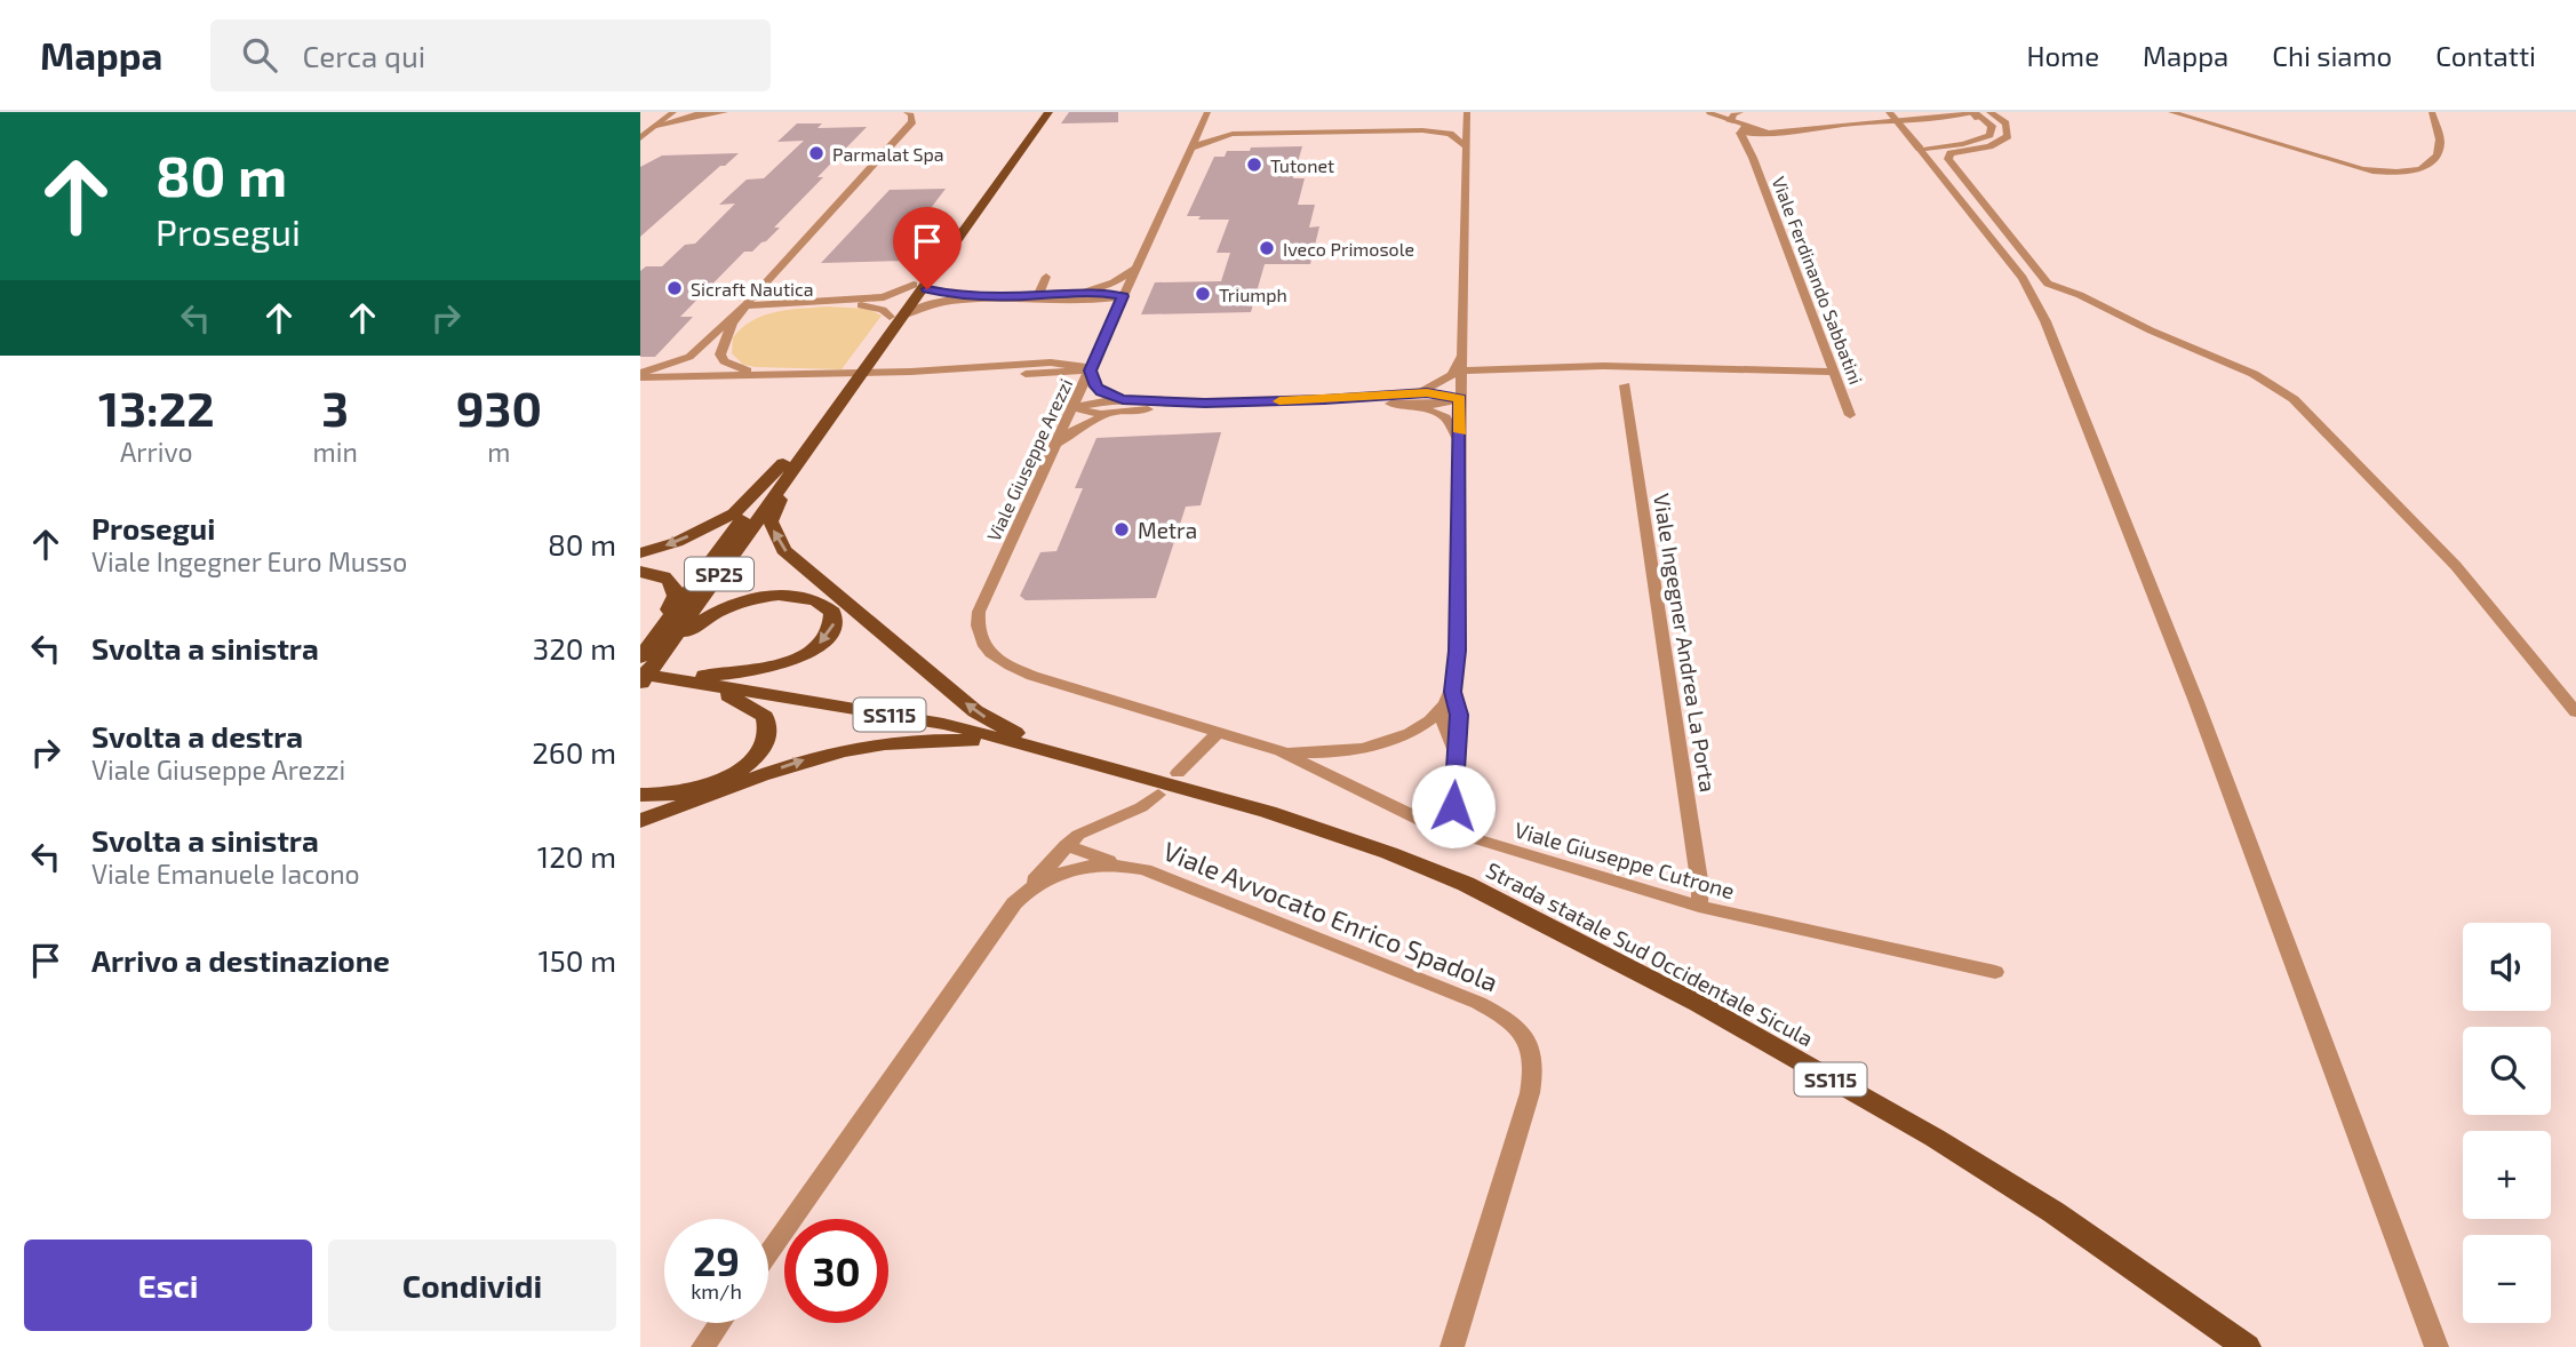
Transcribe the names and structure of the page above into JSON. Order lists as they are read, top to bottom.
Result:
{
  "streets": {
    "main road": ["SP25", "SS115", "Strada statale Sud Occidentale Sicula"],
    "street": [
      "Viale Ferdinando Sabbatini",
      "Viale Giuseppe Arezzi",
      "Viale Ingegner Andrea La Porta",
      "Viale Giuseppe Cutrone",
      "Viale Avvocato Enrico Spadola"
    ]
  },
  "crossings": [
    ["Viale Giuseppe Arezzi", "Viale Giuseppe Cutrone"],
    ["SP25", "Strada statale Sud Occidentale Sicula"],
    ["Viale Ingegner Andrea La Porta", "Viale Giuseppe Cutrone"]
  ],
  "places": [
    "Parmalat Spa",
    "Tutonet",
    "Iveco Primosole",
    "Sicraft Nautica",
    "Triumph",
    "Metra"
  ],
  "page": {
    "header": "Mappa",
    "search": "Cerca qui",
    "nav": [
      "Home",
      "Mappa",
      "Chi siamo",
      "Contatti"
    ],
    "turn": ["80 m", "Prosegui"],
    "eta": [
      "13:22",
      "Arrivo",
      "3",
      "min",
      "930",
      "m"
    ],
    "list": [
      {
        "name": "Prosegui",
        "note": "Viale Ingegner Euro Musso",
        "value": "80 m"
      },
      {
        "name": "Svolta a sinistra",
        "value": "320 m"
      },
      {
        "name": "Svolta a destra",
        "note": "Viale Giuseppe Arezzi",
        "value": "260 m"
      },
      {
        "name": "Svolta a sinistra",
        "note": "Viale Emanuele Iacono",
        "value": "120 m"
      },
      {
        "name": "Arrivo a destinazione",
        "value": "150 m"
      }
    ],
    "map_buttons": ["+", "−"],
    "speed": "29 km/h",
    "limit": "30",
    "buttons": ["Esci", "Condividi"]
  }
}
